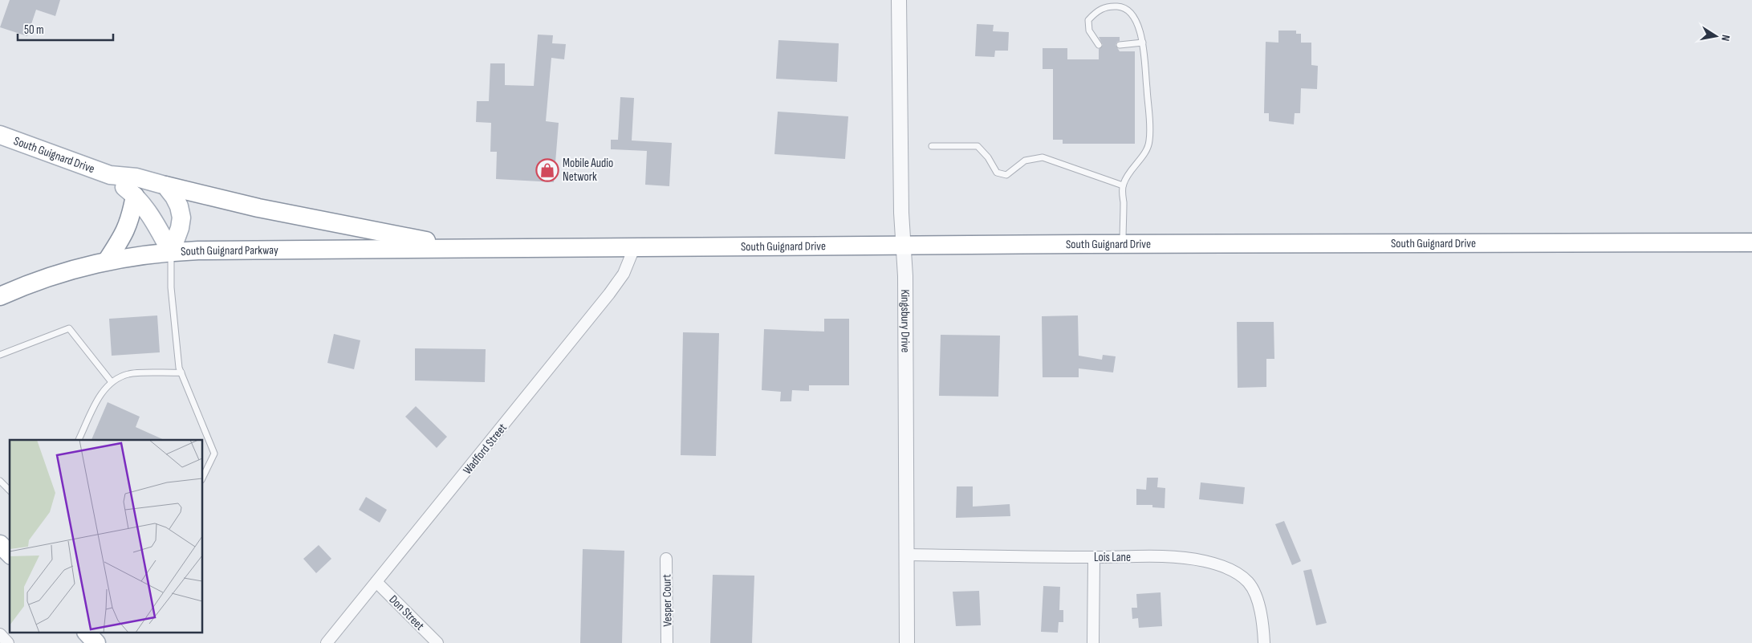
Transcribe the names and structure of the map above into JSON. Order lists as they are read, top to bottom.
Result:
{
  "streets": {
    "main road": ["South Guignard Drive", "South Guignard Parkway"],
    "street": [
      "Kingsbury Drive",
      "Wadford Street",
      "Lois Lane",
      "Vesper Court",
      "Don Street"
    ]
  },
  "crossings": [
    ["South Guignard Drive", "South Guignard Parkway"],
    ["South Guignard Drive", "Kingsbury Drive"],
    ["South Guignard Drive", "Wadford Street"],
    ["Kingsbury Drive", "Lois Lane"],
    ["Wadford Street", "Don Street"]
  ],
  "places": {
    "shop": ["Mobile Audio Network"]
  },
  "scale_bar": "50 m",
  "north": "right"
}
